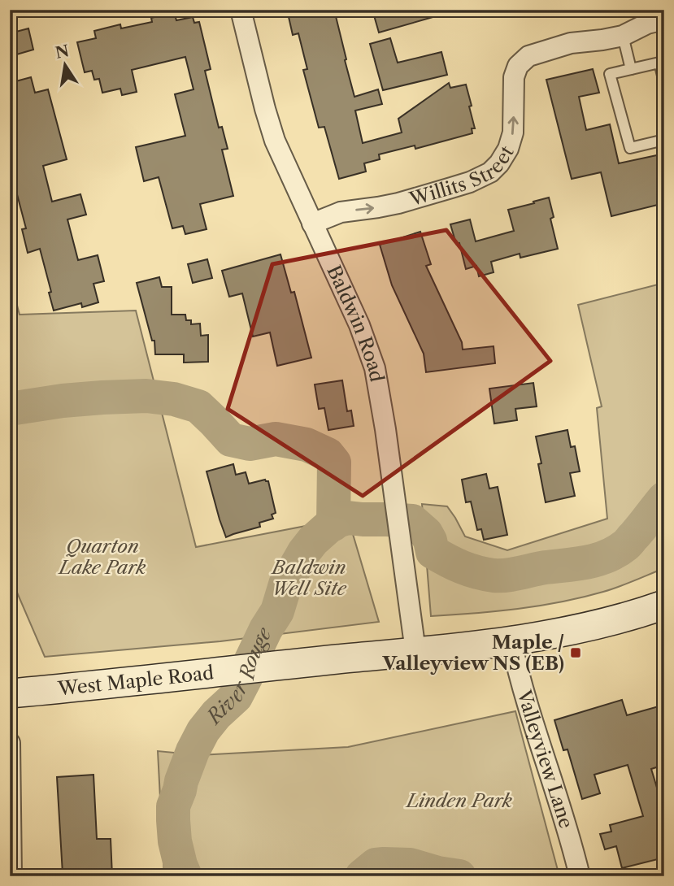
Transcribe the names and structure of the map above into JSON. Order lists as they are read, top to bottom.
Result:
{
  "streets": {
    "main road": ["West Maple Road"],
    "street": ["Willits Street", "Baldwin Road", "Valleyview Lane"]
  },
  "crossings": [
    ["Willits Street", "Baldwin Road"],
    ["Baldwin Road", "West Maple Road"],
    ["West Maple Road", "Valleyview Lane"]
  ],
  "one_way": ["Willits Street"],
  "water": ["River Rouge"],
  "parks": ["Quarton Lake Park", "Baldwin Well Site", "Linden Park"],
  "places": {
    "transit": ["Maple / Valleyview NS (EB)"]
  },
  "north": "top"
}
